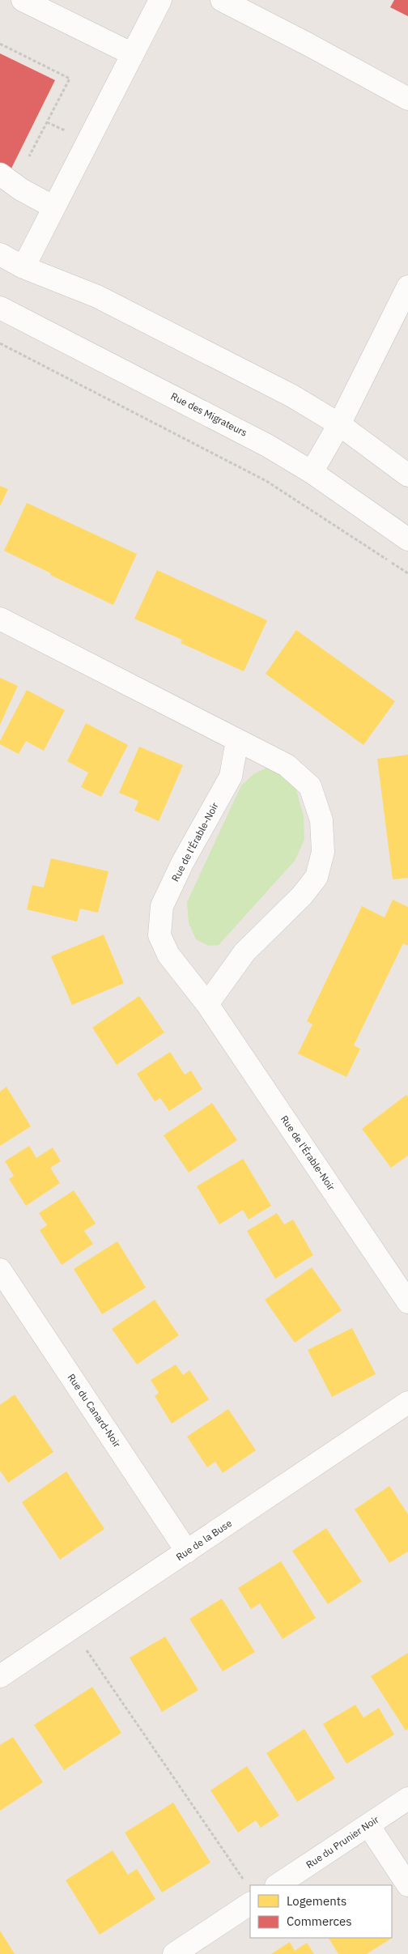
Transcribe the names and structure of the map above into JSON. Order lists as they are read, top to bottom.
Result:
{
  "streets": {
    "street": [
      "Rue des Migrateurs",
      "Rue de l'Érable-Noir",
      "Rue du Canard-Noir",
      "Rue de la Buse",
      "Rue du Prunier Noir"
    ]
  },
  "crossings": [
    ["Rue du Canard-Noir", "Rue de la Buse"]
  ],
  "legend": ["Logements", "Commerces"]
}
